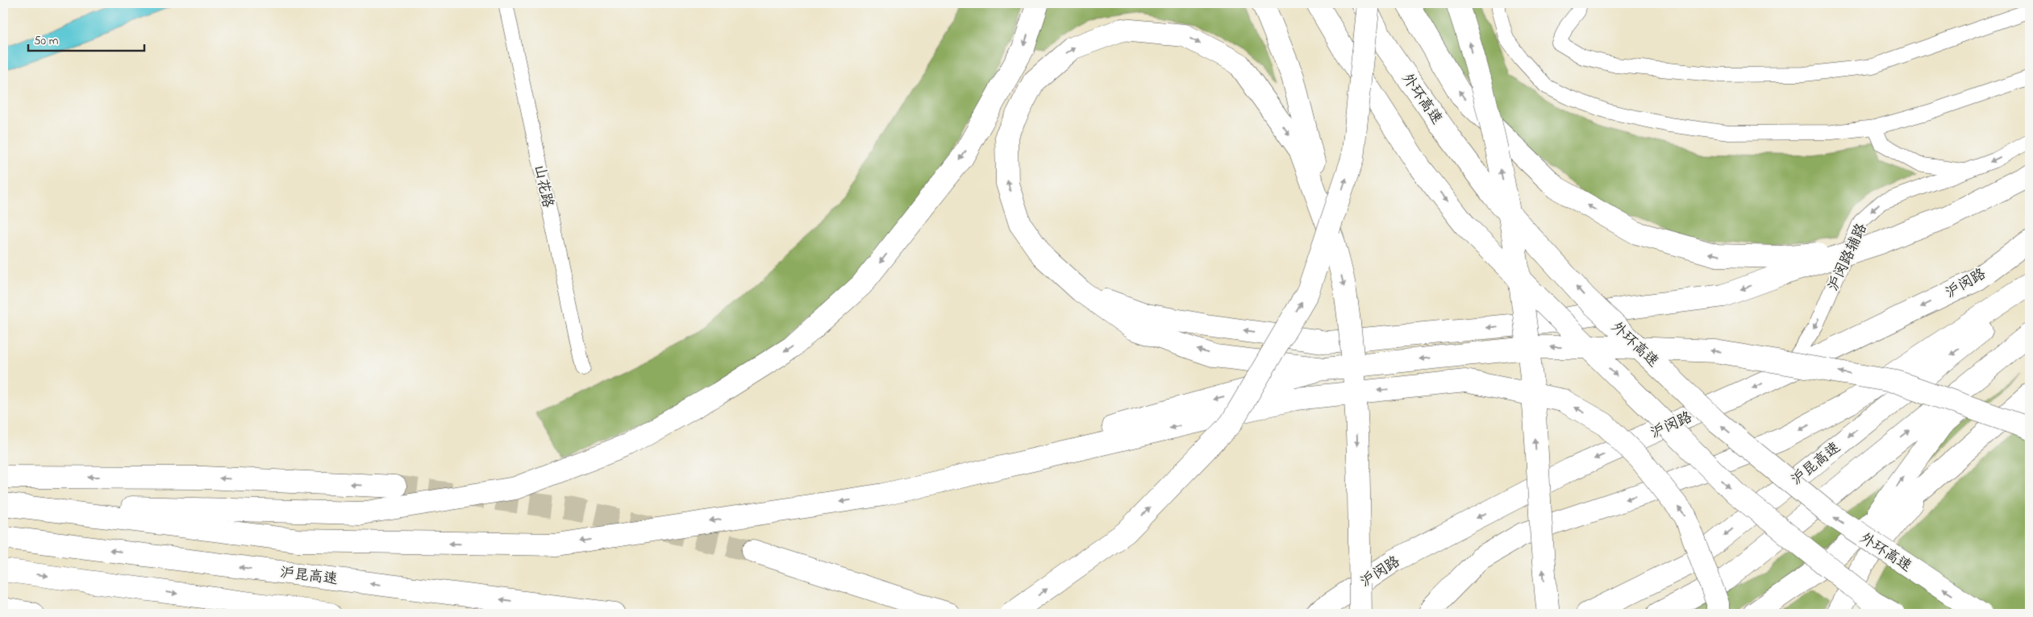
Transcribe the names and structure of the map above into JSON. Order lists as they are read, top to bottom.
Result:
{
  "streets": {
    "highway": ["外环高速", "沪闵路", "沪昆高速"],
    "street": ["山花路", "沪闵路辅路"]
  },
  "crossings": [
    ["沪闵路辅路", "沪闵路"]
  ],
  "scale_bar": "50 m"
}
